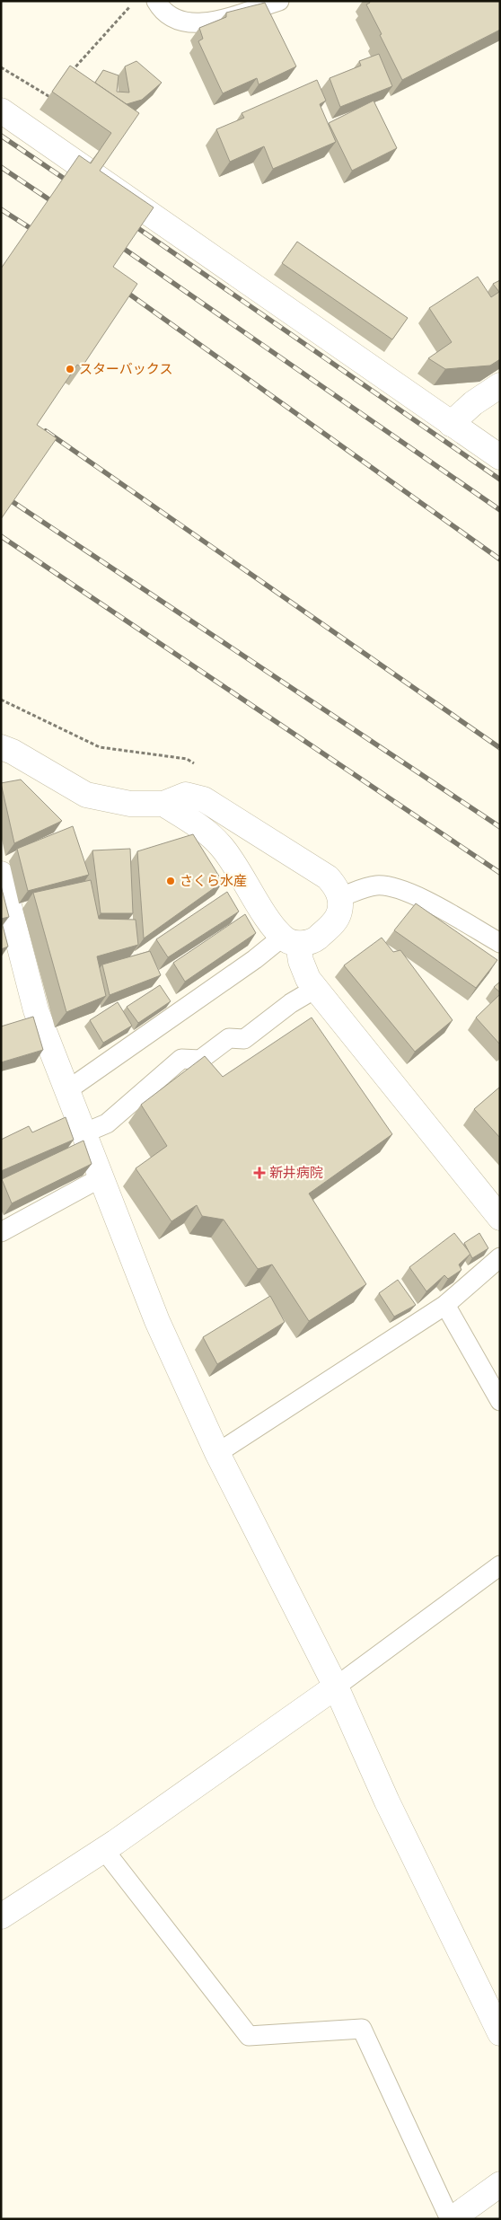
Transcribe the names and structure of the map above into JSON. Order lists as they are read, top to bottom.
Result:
{
  "places": {
    "other": ["スターバックス", "さくら水産"],
    "health": ["新井病院"]
  }
}
